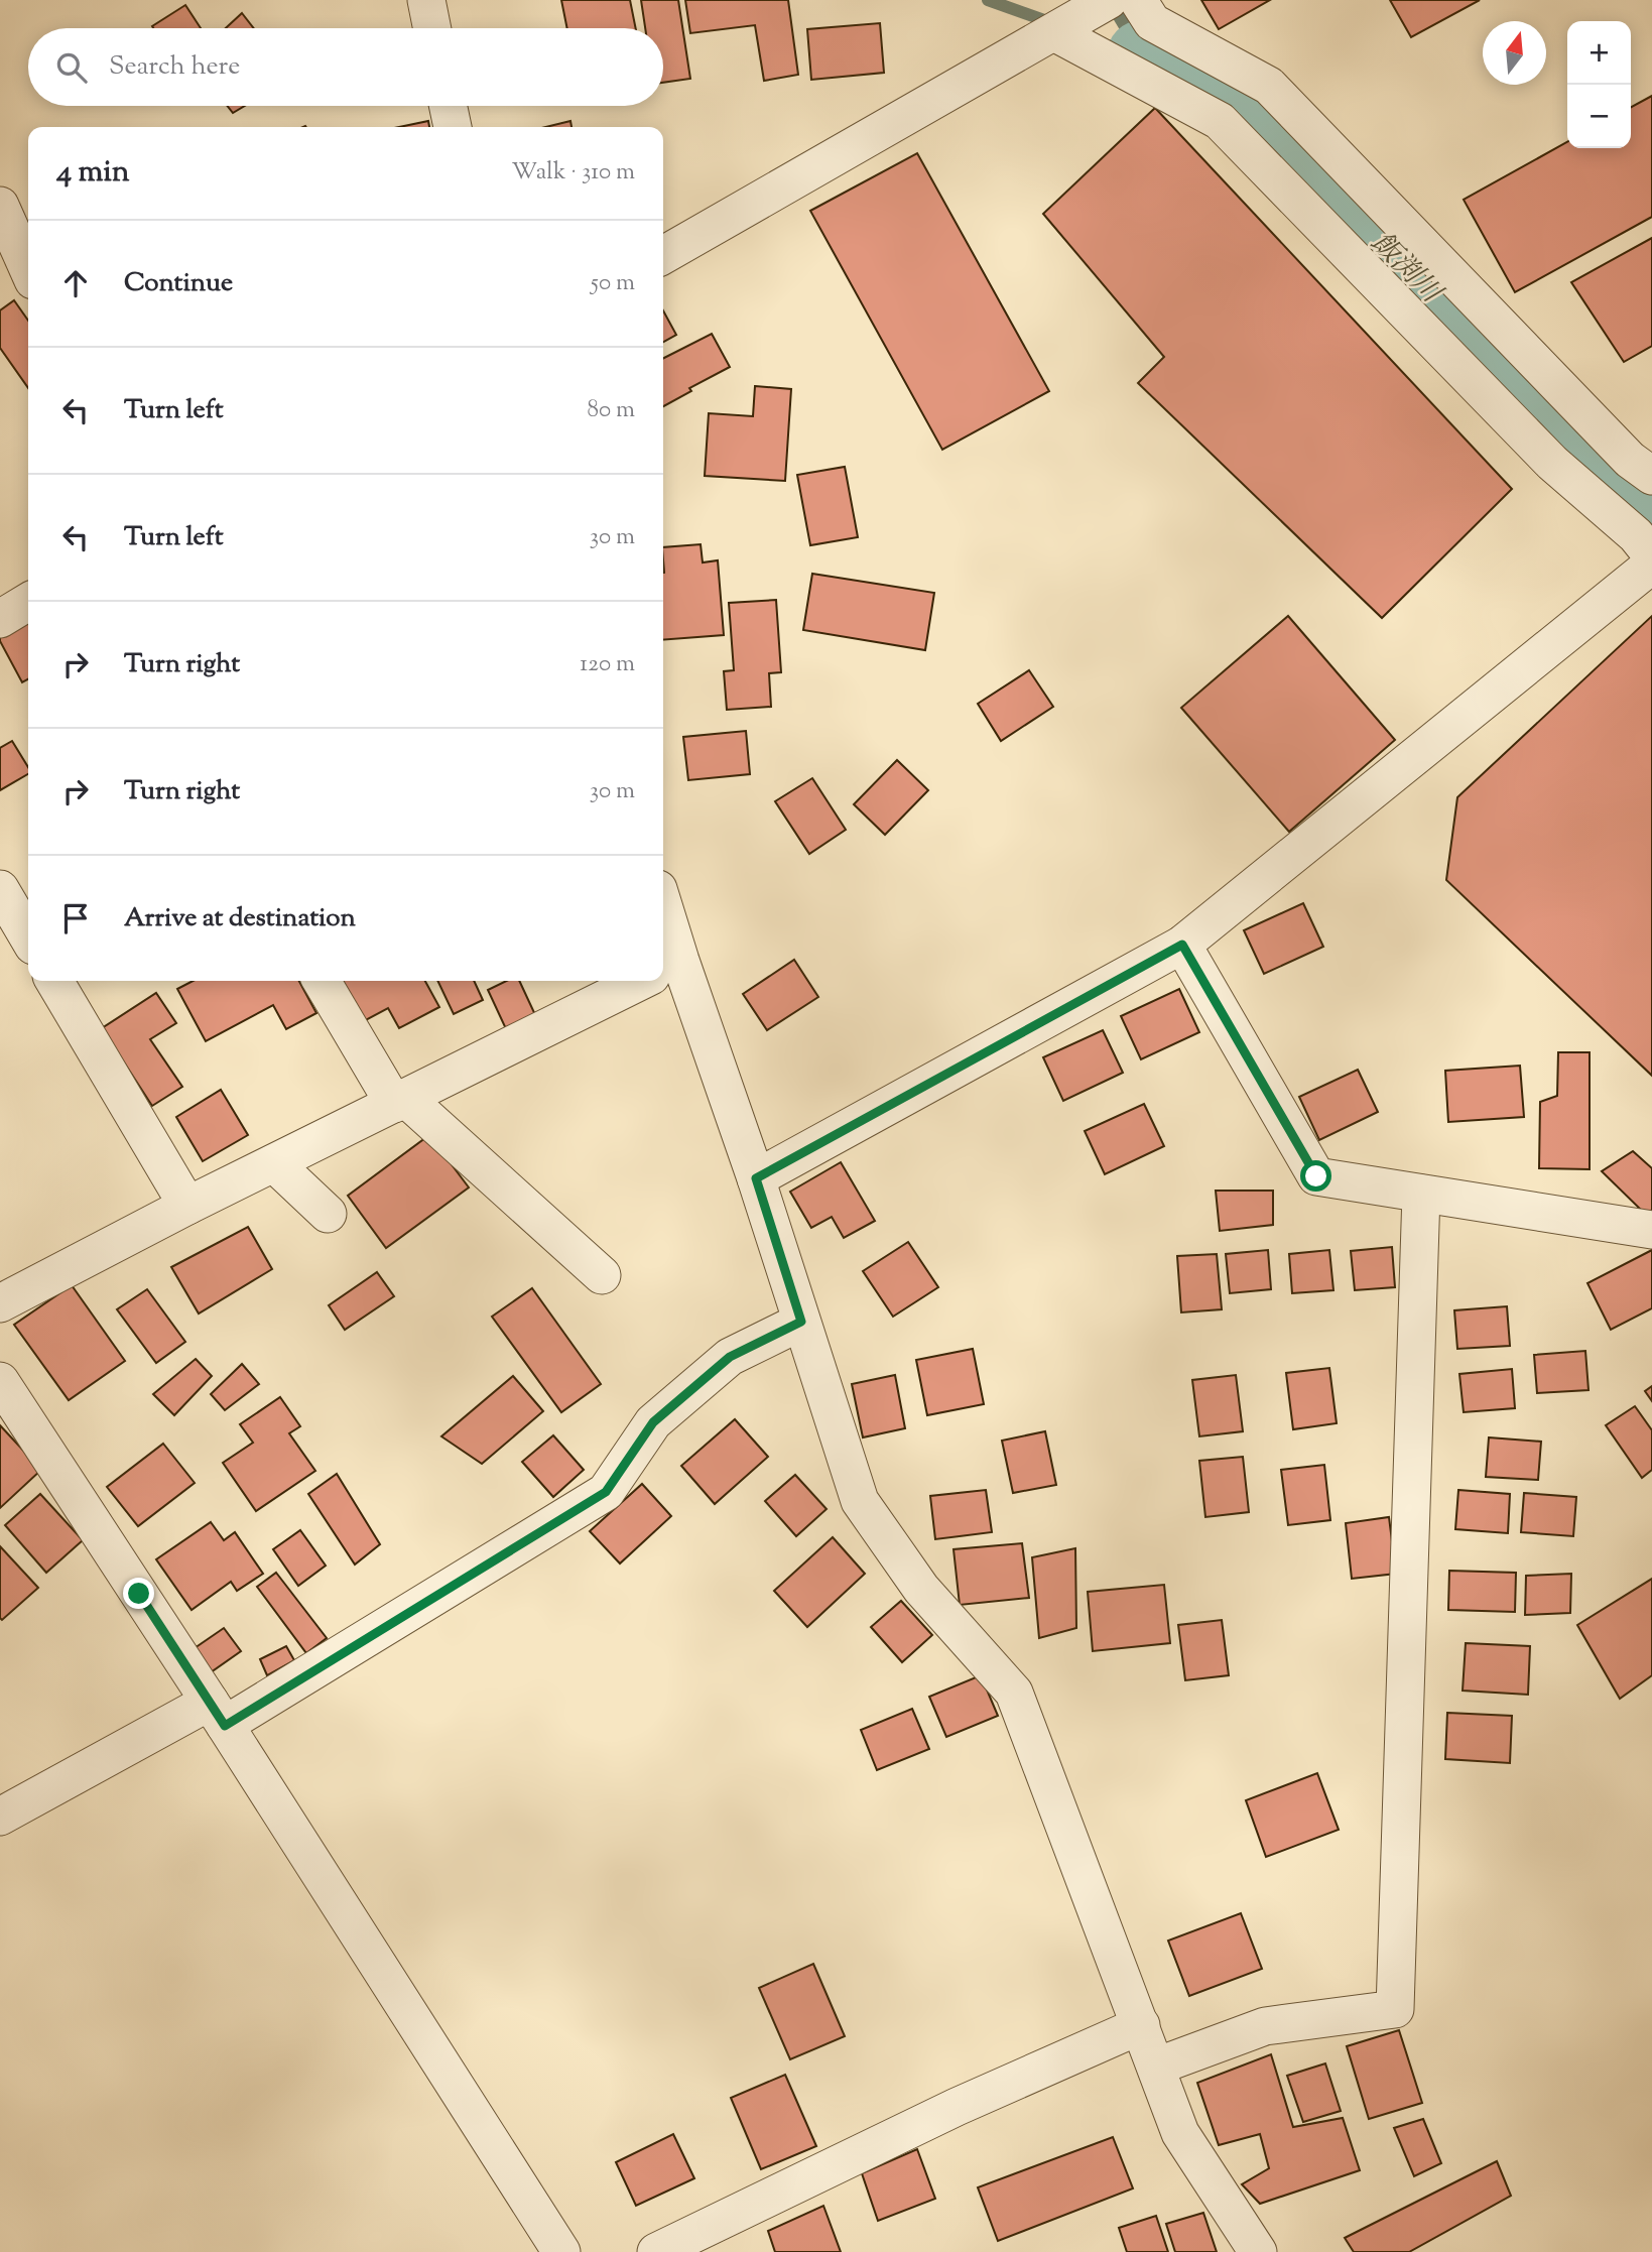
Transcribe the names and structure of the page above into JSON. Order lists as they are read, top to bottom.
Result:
{
  "water": ["飯渕川"],
  "north": "top",
  "page": {
    "map_buttons": ["+", "−"],
    "search": "Search here",
    "heading": ["4 min", "Walk · 310 m"],
    "list": [
      ["Continue", "50 m"],
      ["Turn left", "80 m"],
      ["Turn left", "30 m"],
      ["Turn right", "120 m"],
      ["Turn right", "30 m"],
      "Arrive at destination"
    ]
  }
}
